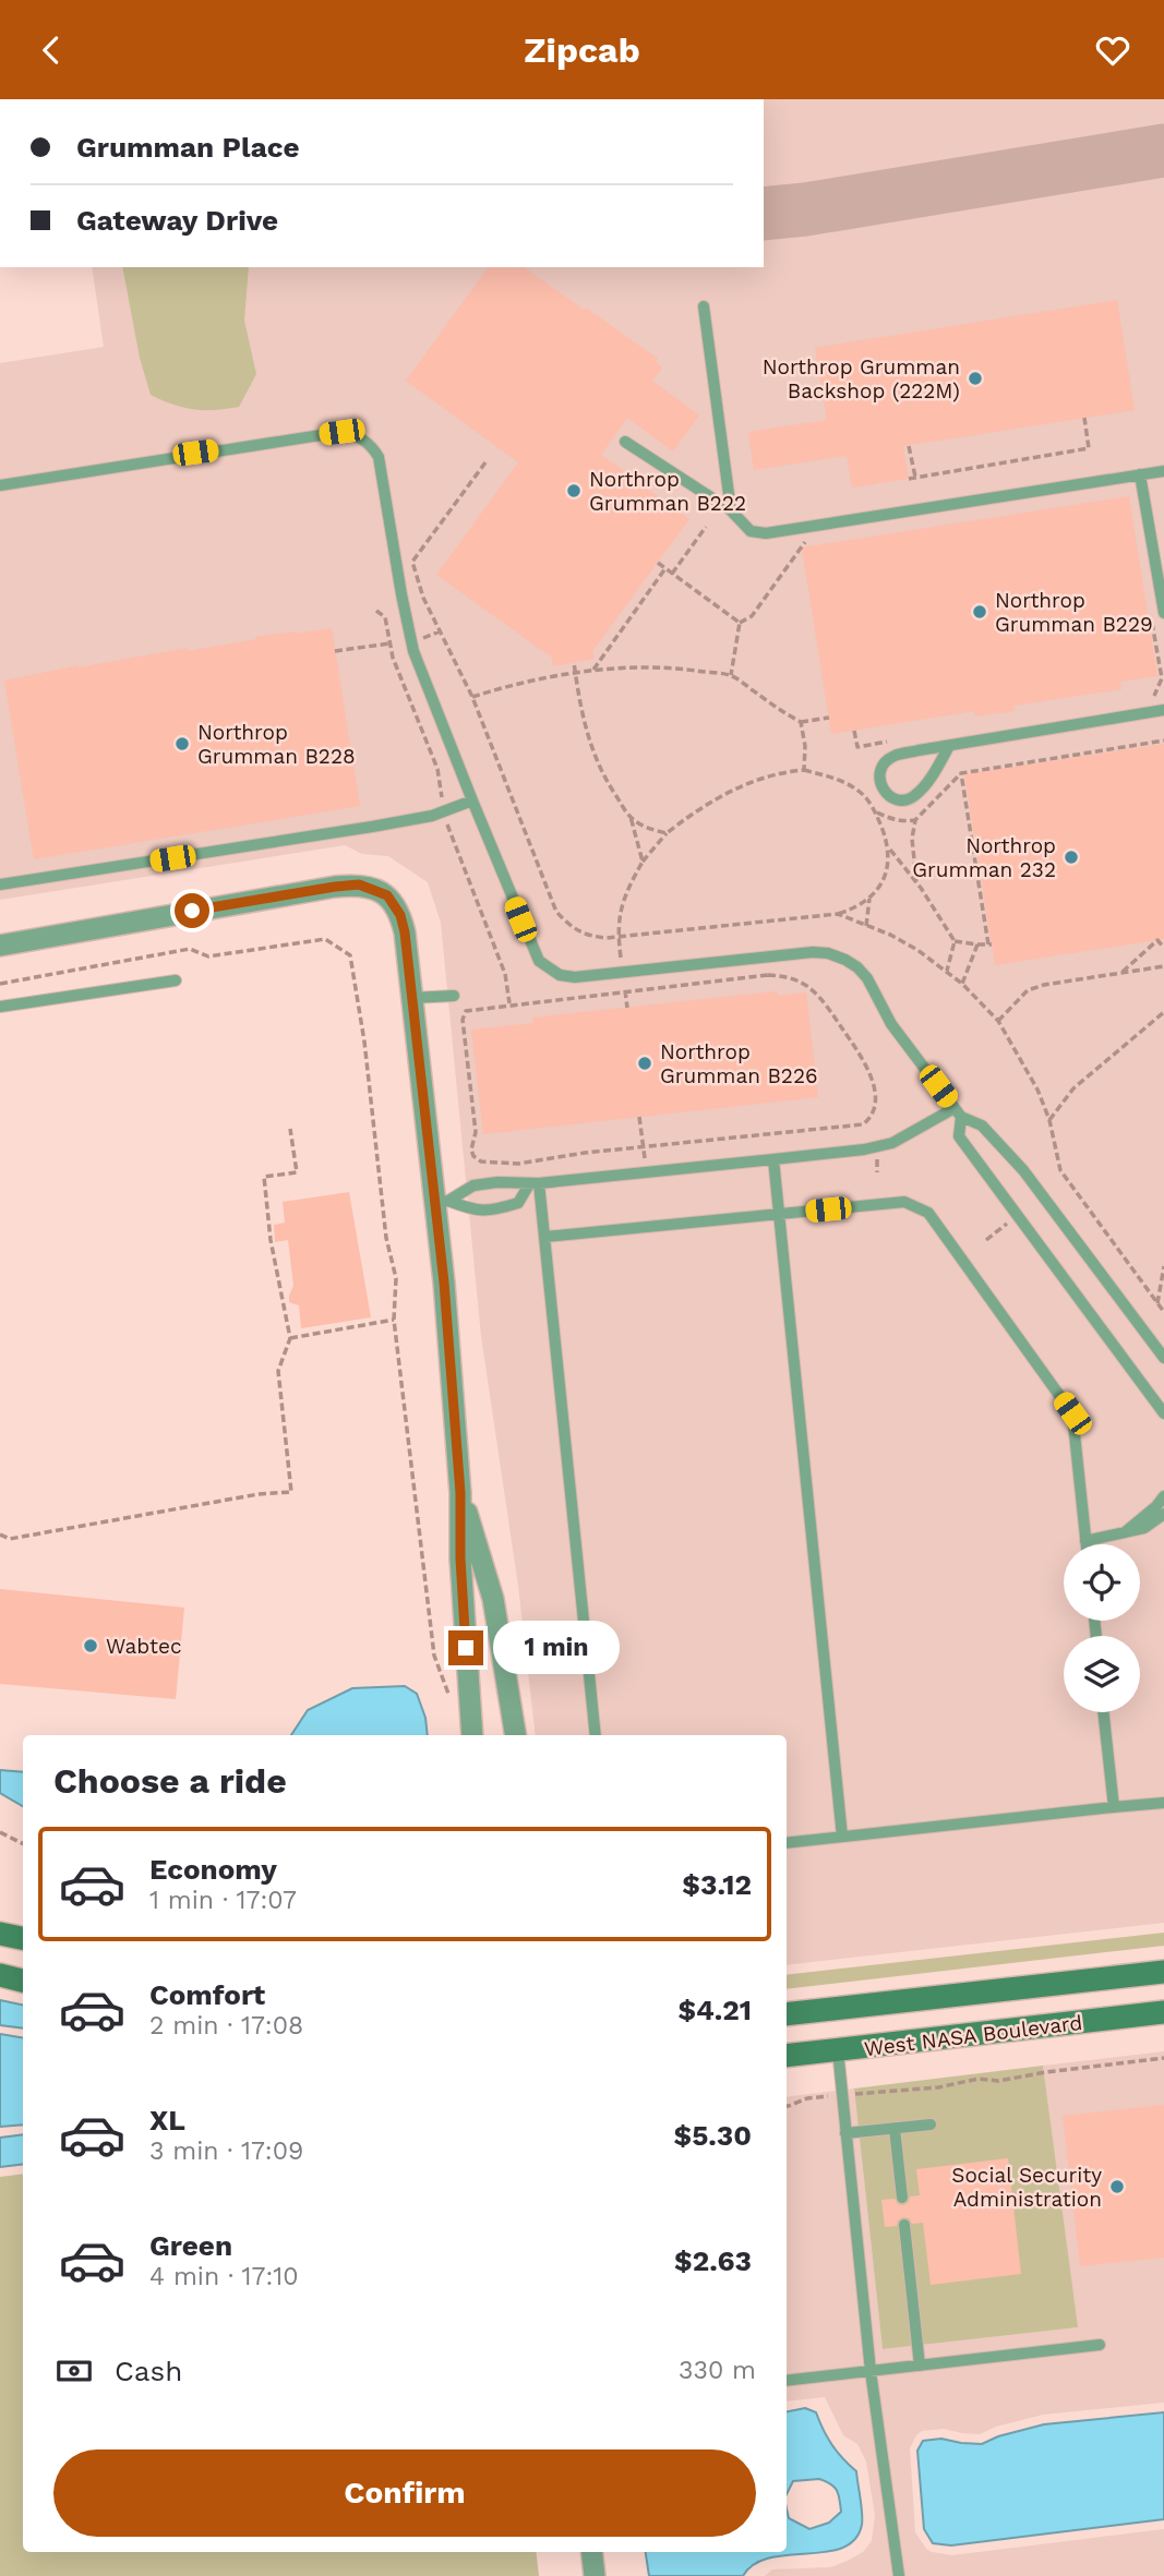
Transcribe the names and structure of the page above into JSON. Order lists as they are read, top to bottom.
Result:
{
  "streets": {
    "main road": ["West NASA Boulevard"]
  },
  "places": [
    "Northrop Grumman Backshop (222M)",
    "Northrop Grumman B222",
    "Northrop Grumman B229",
    "Northrop Grumman B228",
    "Northrop Grumman 232",
    "Northrop Grumman B226",
    "Wabtec",
    "Social Security Administration"
  ],
  "page": {
    "header": "Zipcab",
    "banner": ["Grumman Place", "Gateway Drive"],
    "bubble": "1 min",
    "heading": "Choose a ride",
    "list": [
      {
        "name": "Economy",
        "note": "1 min · 17:07",
        "value": "$3.12"
      },
      {
        "name": "Comfort",
        "note": "2 min · 17:08",
        "value": "$4.21"
      },
      {
        "name": "XL",
        "note": "3 min · 17:09",
        "value": "$5.30"
      },
      {
        "name": "Green",
        "note": "4 min · 17:10",
        "value": "$2.63"
      }
    ],
    "pay": ["Cash", "330 m"],
    "buttons": "Confirm"
  }
}
